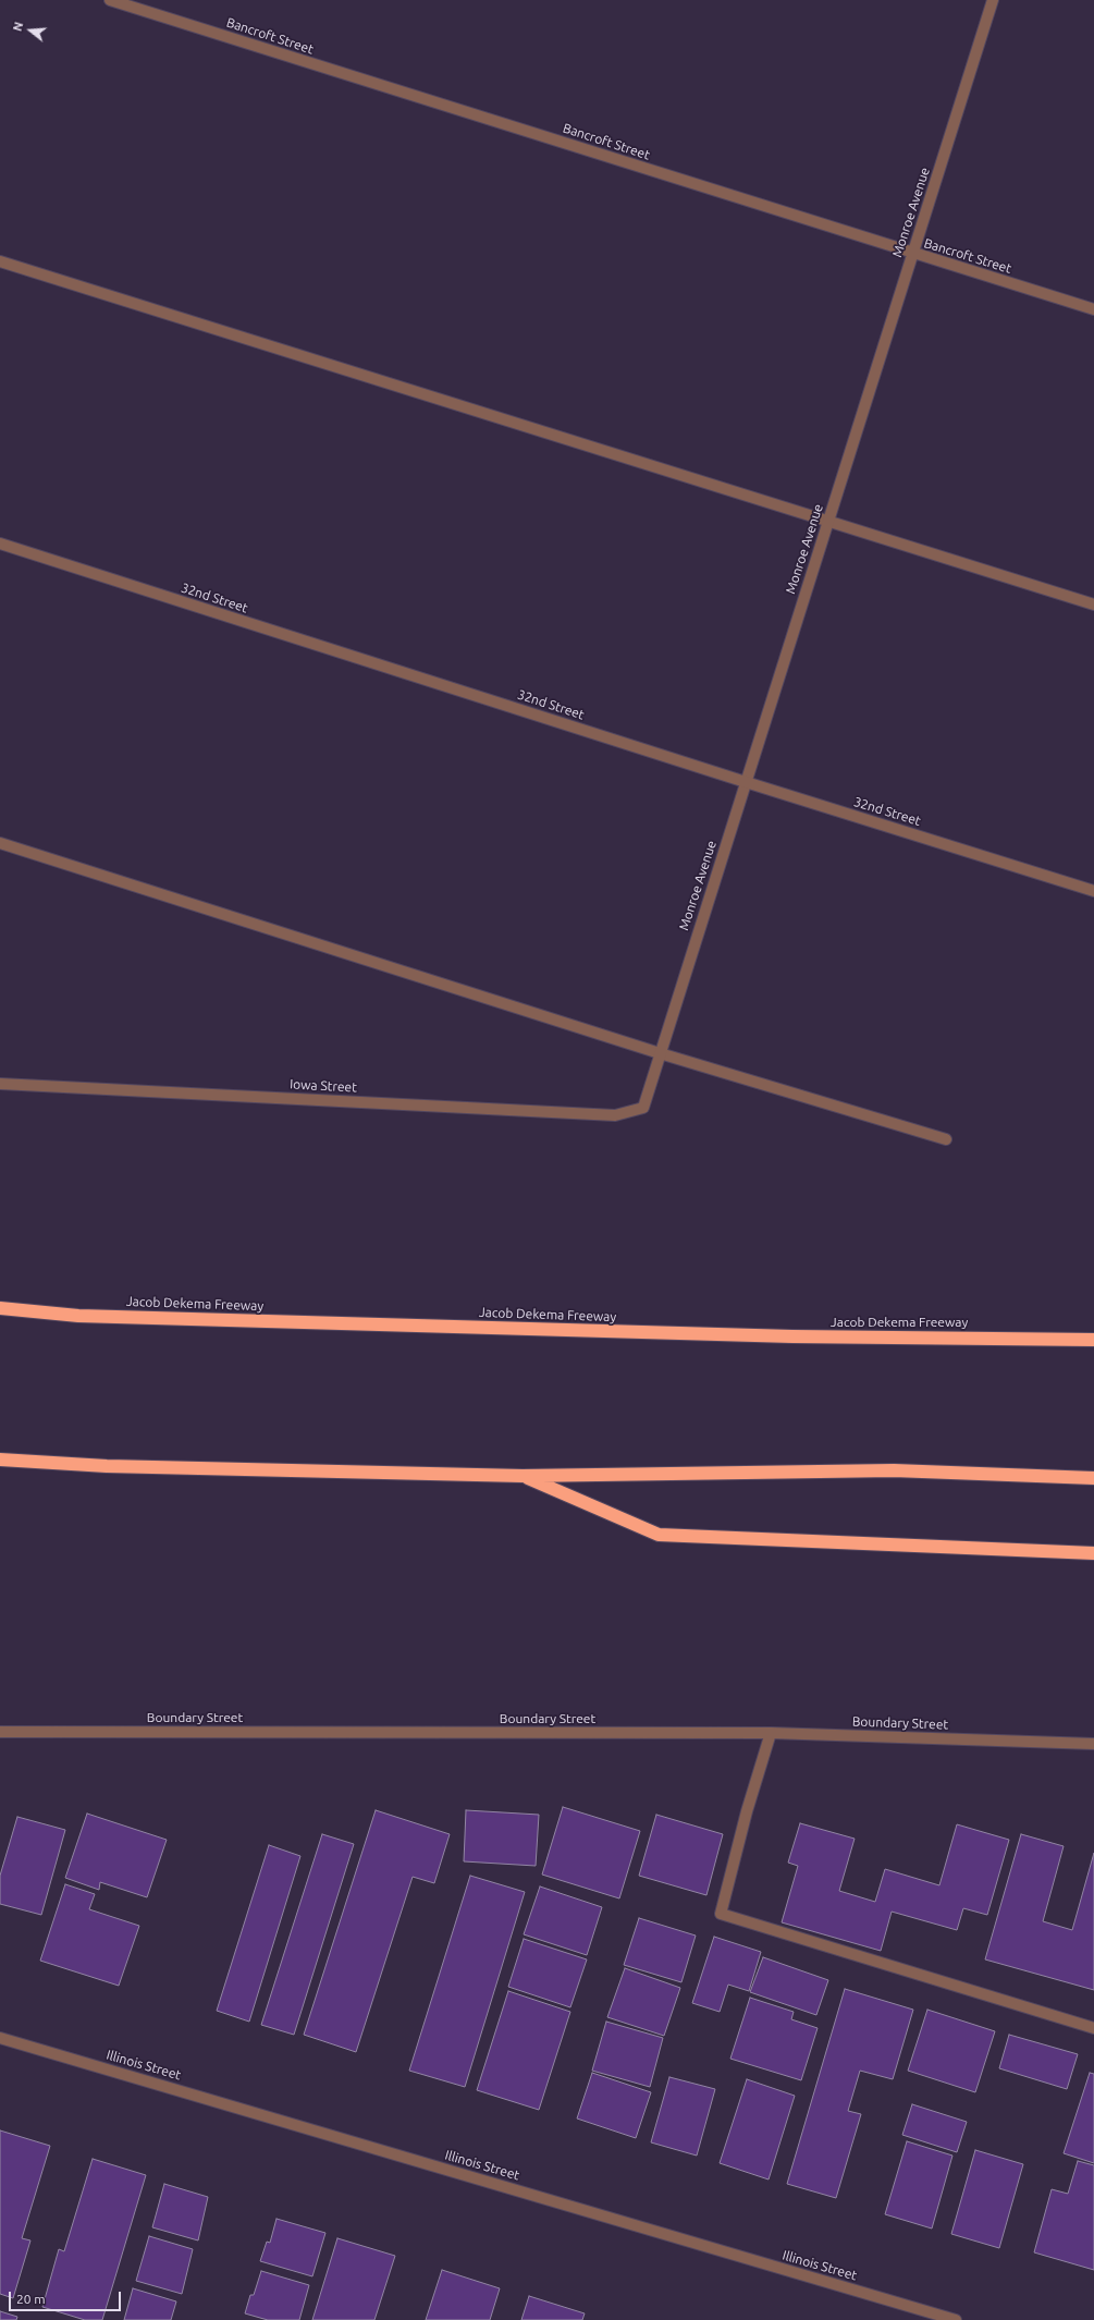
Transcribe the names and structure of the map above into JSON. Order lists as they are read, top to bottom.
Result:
{
  "streets": {
    "highway": ["Jacob Dekema Freeway"],
    "street": [
      "Bancroft Street",
      "Monroe Avenue",
      "32nd Street",
      "Iowa Street",
      "Boundary Street",
      "Illinois Street"
    ]
  },
  "crossings": [
    ["Bancroft Street", "Monroe Avenue"],
    ["Monroe Avenue", "32nd Street"],
    ["Monroe Avenue", "Iowa Street"]
  ],
  "scale_bar": "20 m",
  "north": "left"
}
